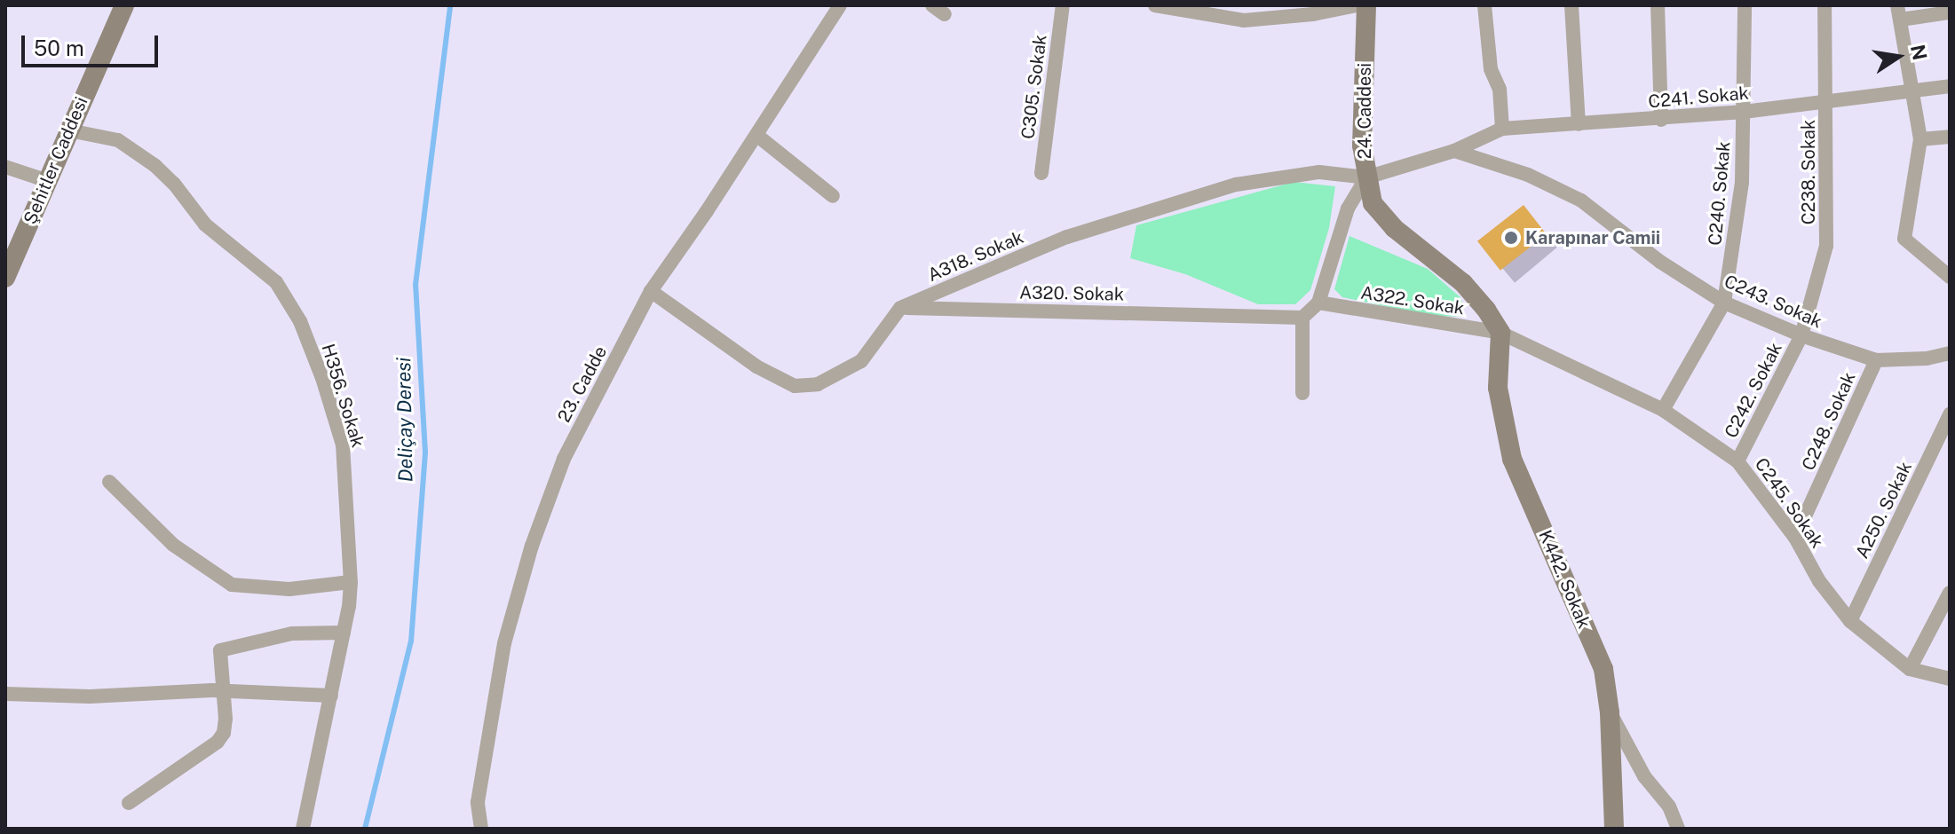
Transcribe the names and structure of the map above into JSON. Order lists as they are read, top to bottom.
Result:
{
  "streets": {
    "street": [
      "C305. Sokak",
      "C241. Sokak",
      "24. Caddesi",
      "Şehitler Caddesi",
      "C238. Sokak",
      "C240. Sokak",
      "A318. Sokak",
      "A320. Sokak",
      "A322. Sokak",
      "C243. Sokak",
      "23. Cadde",
      "C242. Sokak",
      "H356. Sokak",
      "C248. Sokak",
      "C245. Sokak",
      "A250. Sokak",
      "K442. Sokak"
    ]
  },
  "crossings": [
    ["C241. Sokak", "C238. Sokak"],
    ["C241. Sokak", "C240. Sokak"],
    ["C241. Sokak", "C243. Sokak"],
    ["24. Caddesi", "A318. Sokak"],
    ["24. Caddesi", "A322. Sokak"],
    ["24. Caddesi", "C245. Sokak"],
    ["24. Caddesi", "K442. Sokak"],
    ["Şehitler Caddesi", "H356. Sokak"],
    ["C238. Sokak", "C243. Sokak"],
    ["C238. Sokak", "C242. Sokak"],
    ["C240. Sokak", "C243. Sokak"],
    ["C240. Sokak", "C245. Sokak"],
    ["A318. Sokak", "A320. Sokak"],
    ["A322. Sokak", "C245. Sokak"],
    ["A322. Sokak", "K442. Sokak"],
    ["C243. Sokak", "C242. Sokak"],
    ["C243. Sokak", "C248. Sokak"],
    ["C242. Sokak", "C245. Sokak"],
    ["C248. Sokak", "C245. Sokak"],
    ["C245. Sokak", "A250. Sokak"],
    ["C245. Sokak", "K442. Sokak"]
  ],
  "water": ["Deliçay Deresi"],
  "places": ["Karapınar Camii"],
  "scale_bar": "50 m",
  "north": "right"
}
